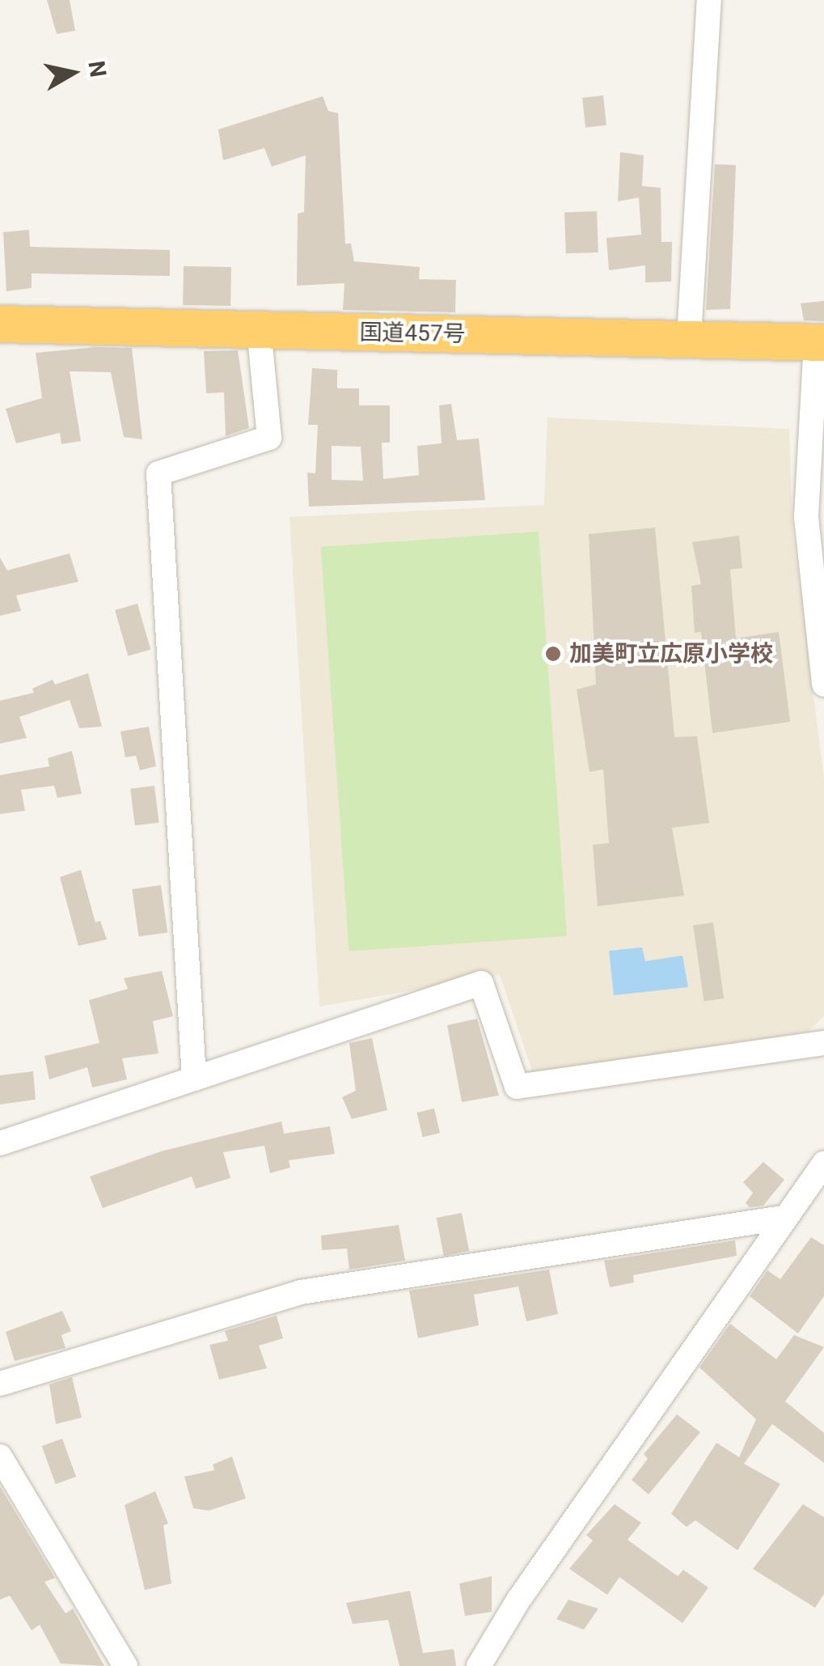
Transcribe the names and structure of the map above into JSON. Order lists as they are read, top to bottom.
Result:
{
  "streets": {
    "highway": ["国道457号"]
  },
  "places": ["加美町立広原小学校"],
  "north": "right"
}
